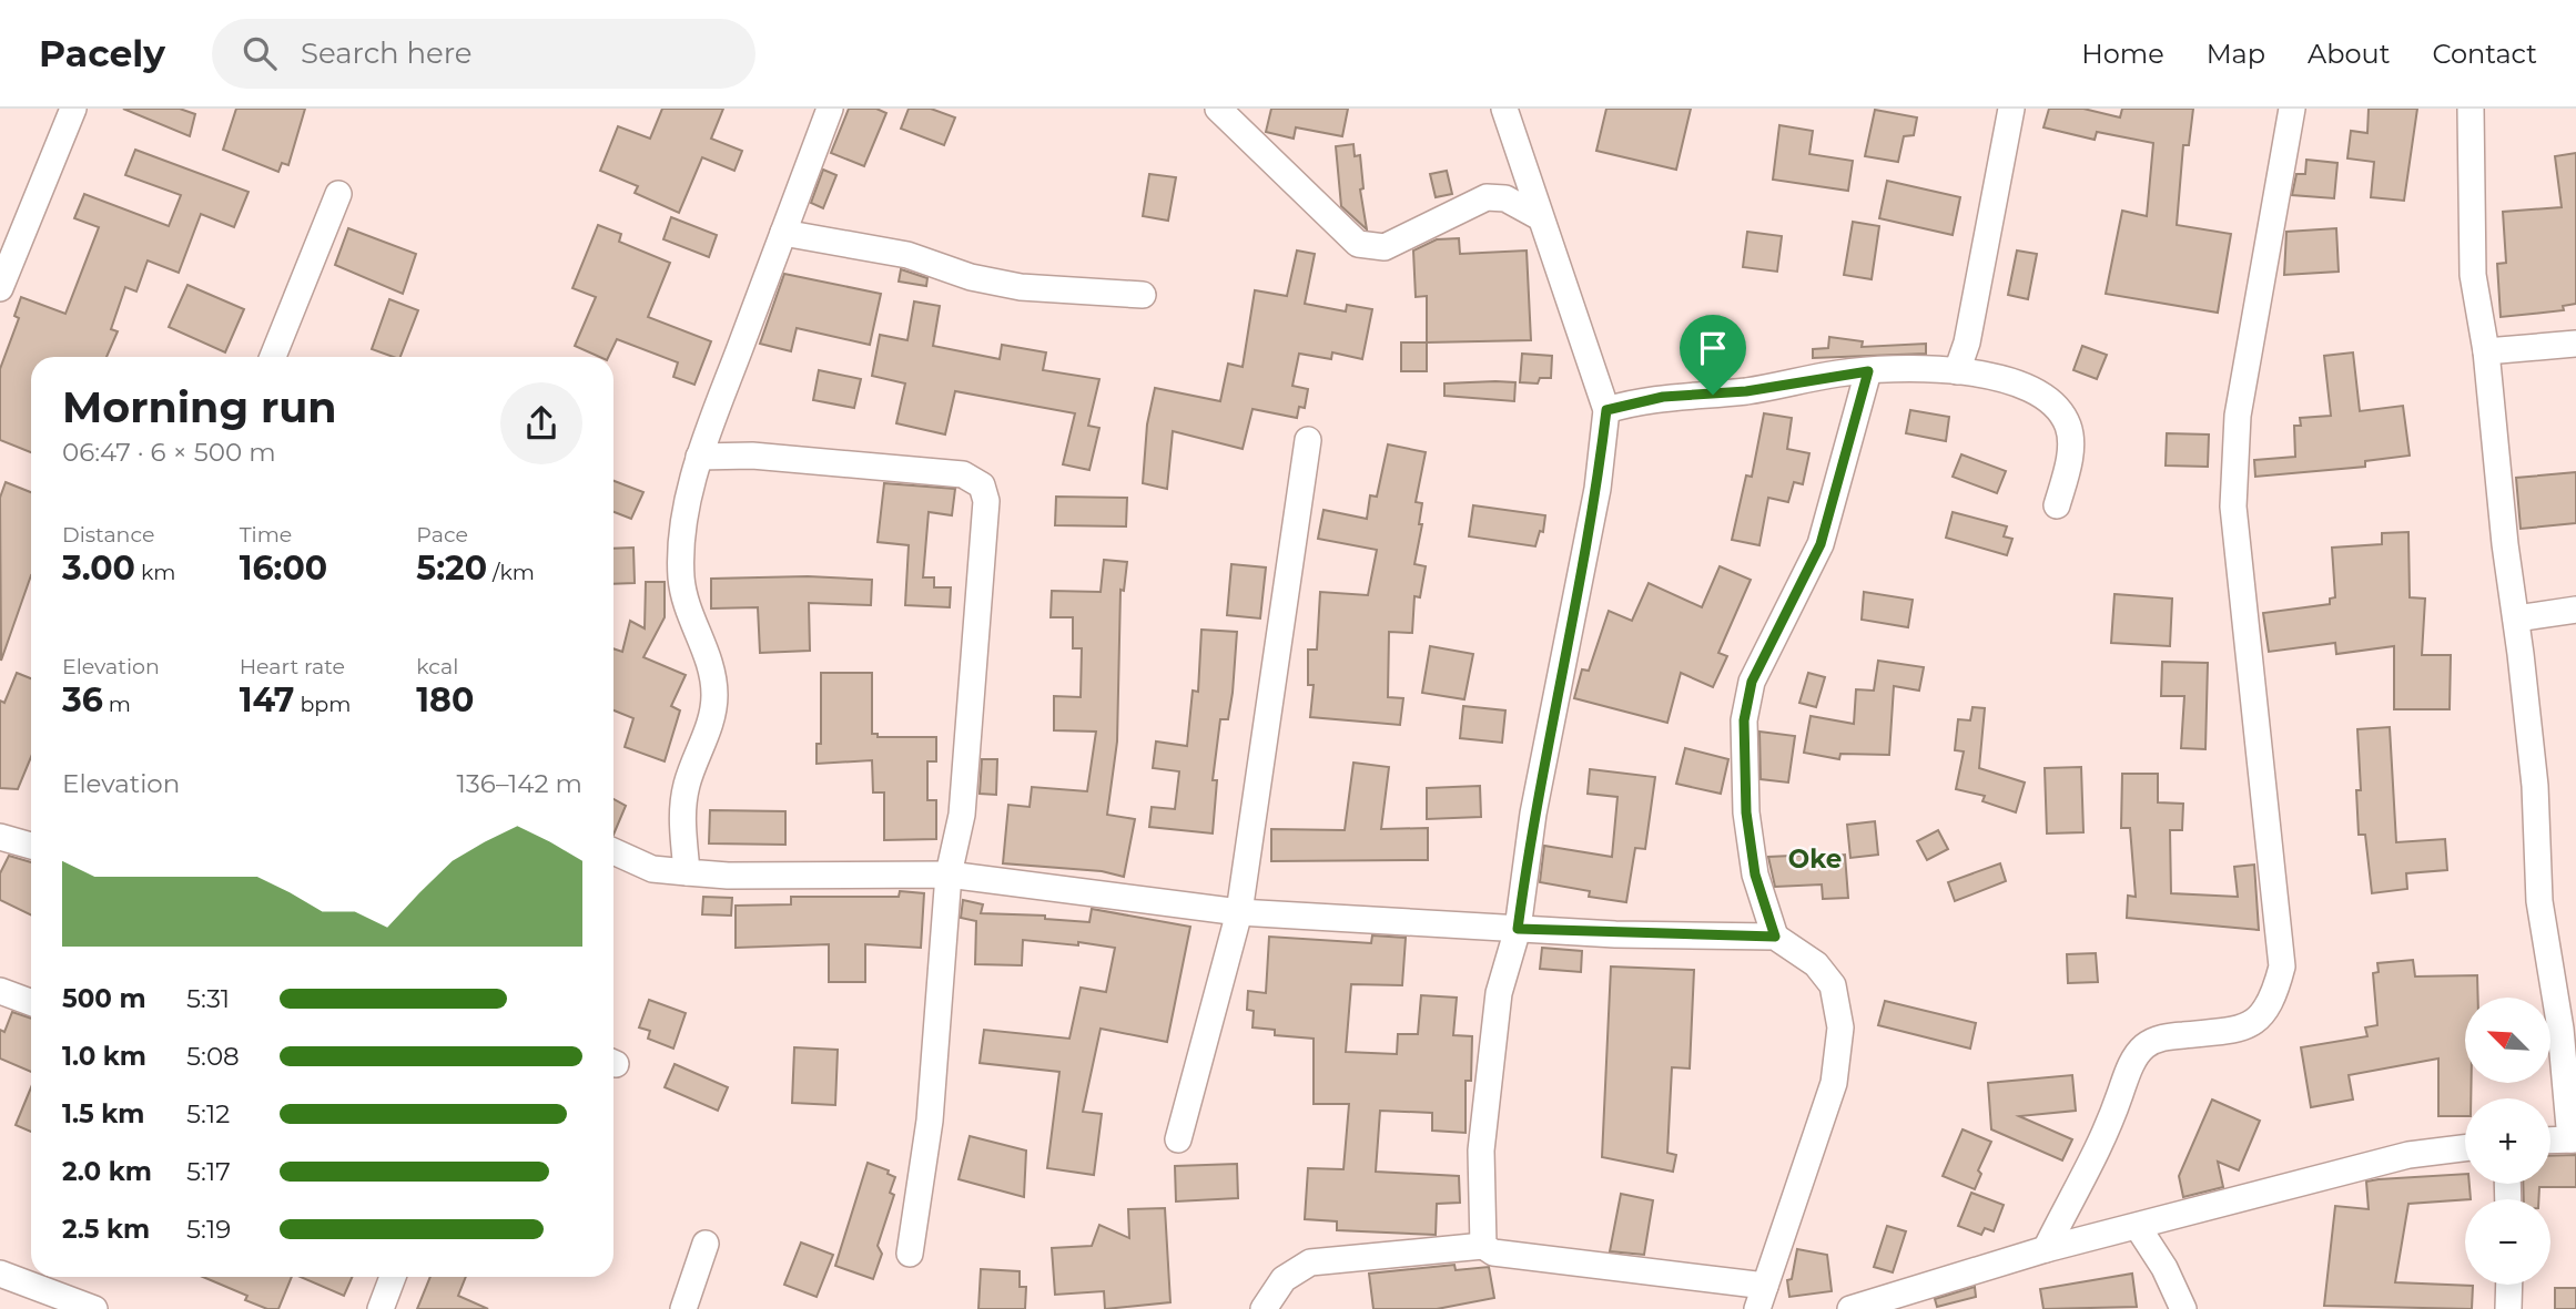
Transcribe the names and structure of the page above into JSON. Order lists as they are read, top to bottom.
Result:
{
  "districts": ["Oke"],
  "north": "top left",
  "page": {
    "header": "Pacely",
    "search": "Search here",
    "nav": [
      "Home",
      "Map",
      "About",
      "Contact"
    ],
    "heading": ["Morning run", "06:47 · 6 × 500 m"],
    "stats": [
      ["Distance", "3.00 km"],
      ["Time", "16:00"],
      ["Pace", "5:20 /km"],
      ["Elevation", "36 m"],
      ["Heart rate", "147 bpm"],
      ["kcal", "180"]
    ],
    "chart": ["Elevation", "136–142 m"],
    "list": [
      {
        "name": "500 m",
        "note": "5:31"
      },
      {
        "name": "1.0 km",
        "note": "5:08"
      },
      {
        "name": "1.5 km",
        "note": "5:12"
      },
      {
        "name": "2.0 km",
        "note": "5:17"
      },
      {
        "name": "2.5 km",
        "note": "5:19"
      }
    ],
    "map_buttons": ["+", "−"]
  }
}
